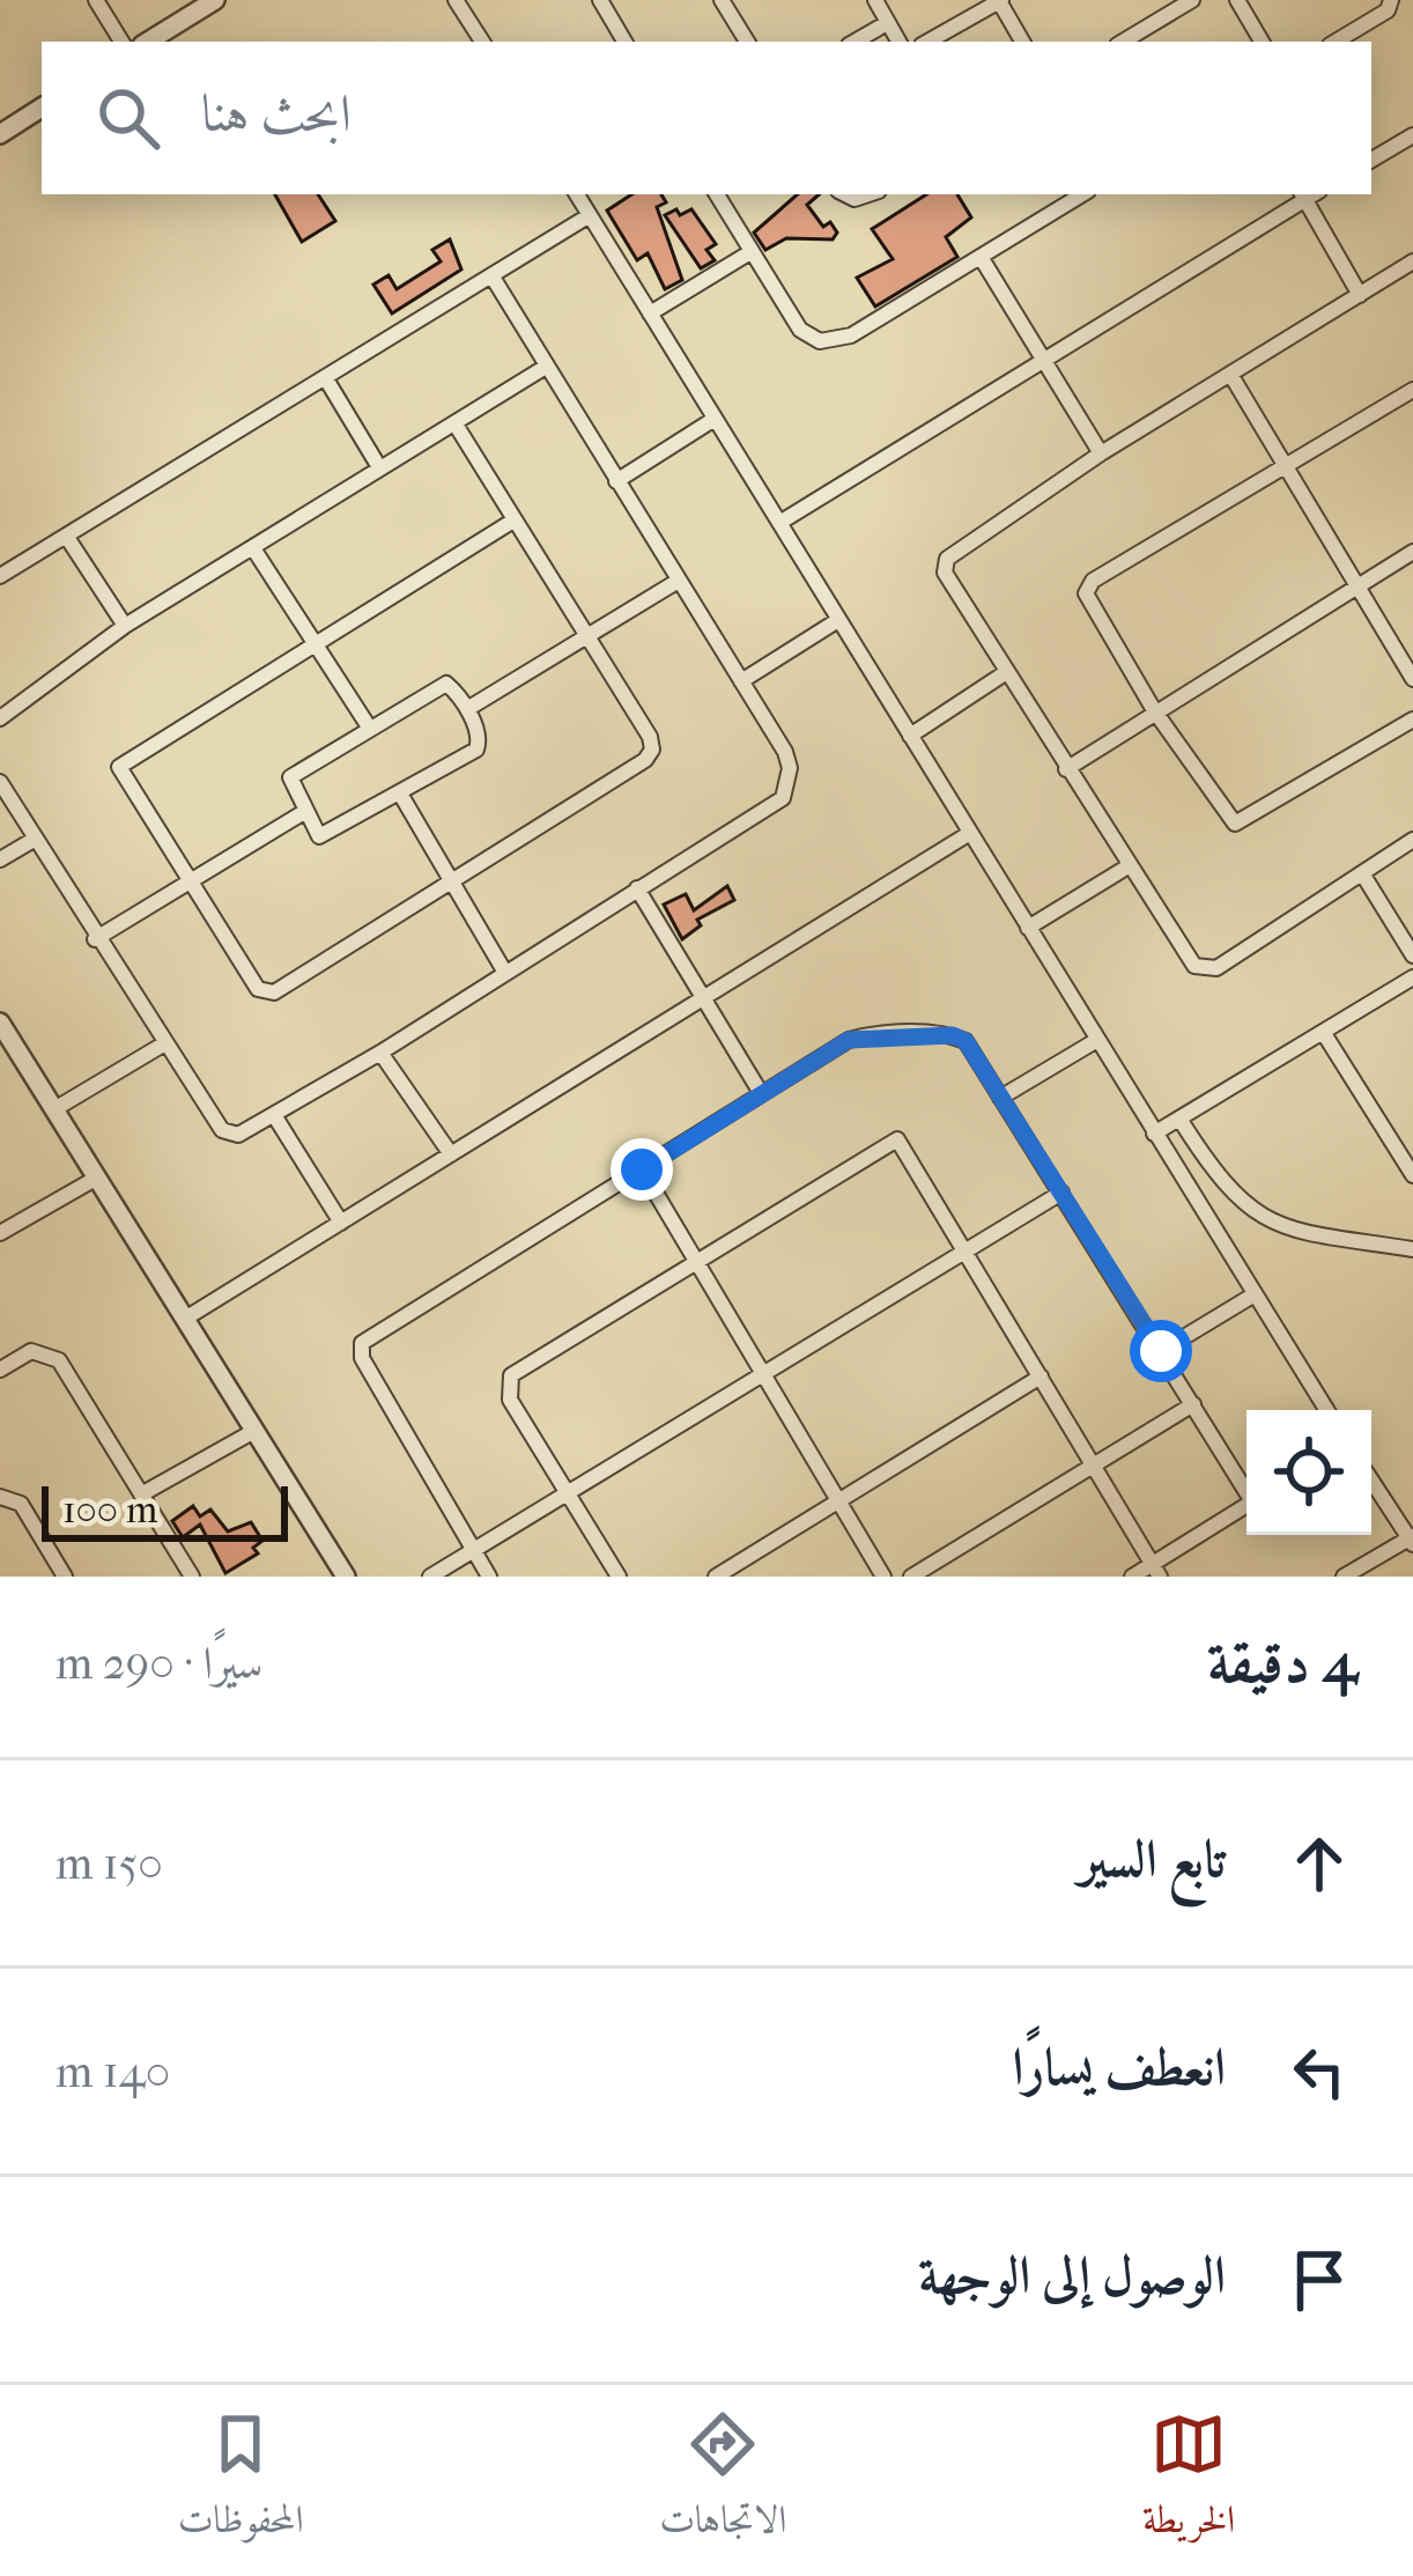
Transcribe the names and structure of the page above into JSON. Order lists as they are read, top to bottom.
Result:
{
  "scale_bar": "100 m",
  "page": {
    "search": "ابحث هنا",
    "scale": "100 m",
    "heading": ["4 دقيقة", "سيرًا · 290 m"],
    "list": [
      ["تابع السير", "150 m"],
      ["انعطف يسارًا", "140 m"],
      "الوصول إلى الوجهة"
    ],
    "nav": ["الخريطة", "الاتجاهات", "المحفوظات"]
  }
}
